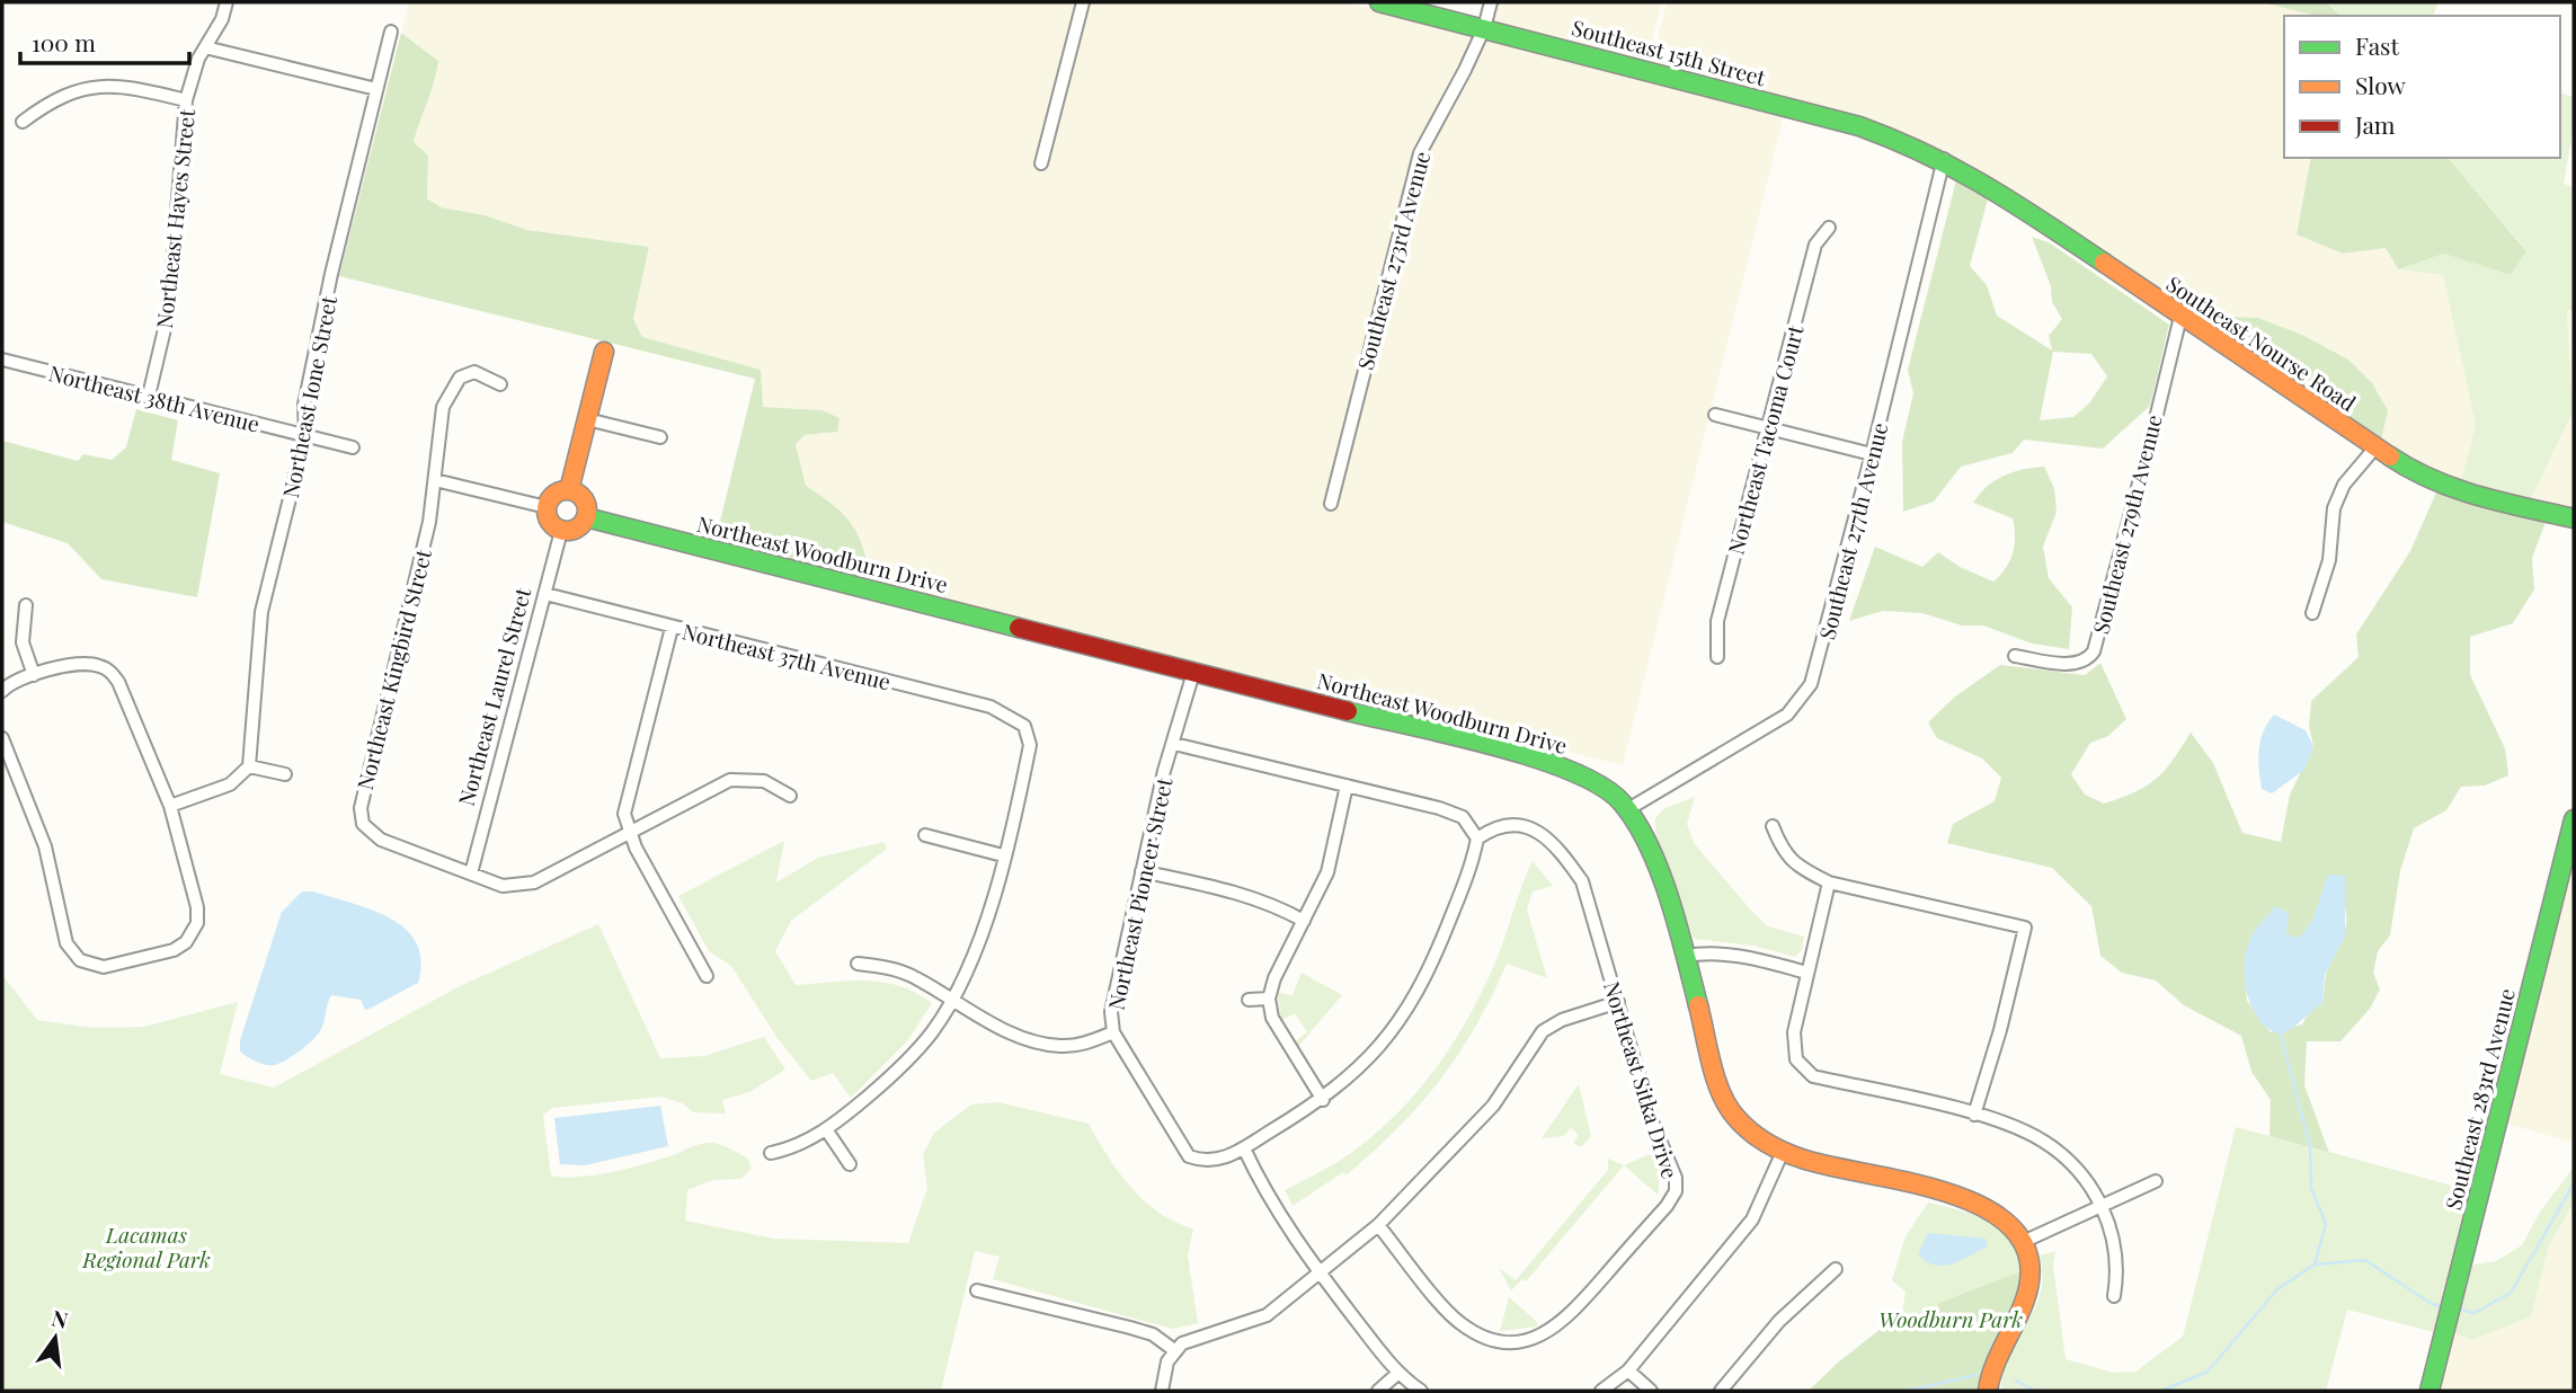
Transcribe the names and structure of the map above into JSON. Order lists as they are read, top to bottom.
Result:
{
  "streets": {
    "street": [
      "Southeast 15th Street",
      "Northeast Hayes Street",
      "Southeast 273rd Avenue",
      "Southeast Nourse Road",
      "Northeast Ione Street",
      "Northeast 38th Avenue",
      "Northeast Tacoma Court",
      "Southeast 279th Avenue",
      "Southeast 277th Avenue",
      "Northeast Woodburn Drive",
      "Northeast 37th Avenue",
      "Northeast Kingbird Street",
      "Northeast Laurel Street",
      "Northeast Pioneer Street",
      "Northeast Sitka Drive",
      "Southeast 283rd Avenue"
    ]
  },
  "crossings": [
    ["Southeast 15th Street", "Southeast 273rd Avenue"],
    ["Southeast 15th Street", "Southeast Nourse Road"],
    ["Southeast 15th Street", "Southeast 277th Avenue"],
    ["Northeast Hayes Street", "Northeast 38th Avenue"],
    ["Southeast Nourse Road", "Southeast 279th Avenue"],
    ["Southeast Nourse Road", "Southeast 277th Avenue"],
    ["Northeast Ione Street", "Northeast 38th Avenue"],
    ["Southeast 277th Avenue", "Northeast Woodburn Drive"],
    ["Northeast Woodburn Drive", "Northeast Laurel Street"],
    ["Northeast Woodburn Drive", "Northeast Pioneer Street"],
    ["Northeast 37th Avenue", "Northeast Laurel Street"],
    ["Northeast Kingbird Street", "Northeast Laurel Street"],
    ["Northeast Pioneer Street", "Northeast Sitka Drive"]
  ],
  "parks": ["Lacamas Regional Park", "Woodburn Park"],
  "legend": ["Fast", "Slow", "Jam"],
  "scale_bar": "100 m",
  "north": "top"
}
